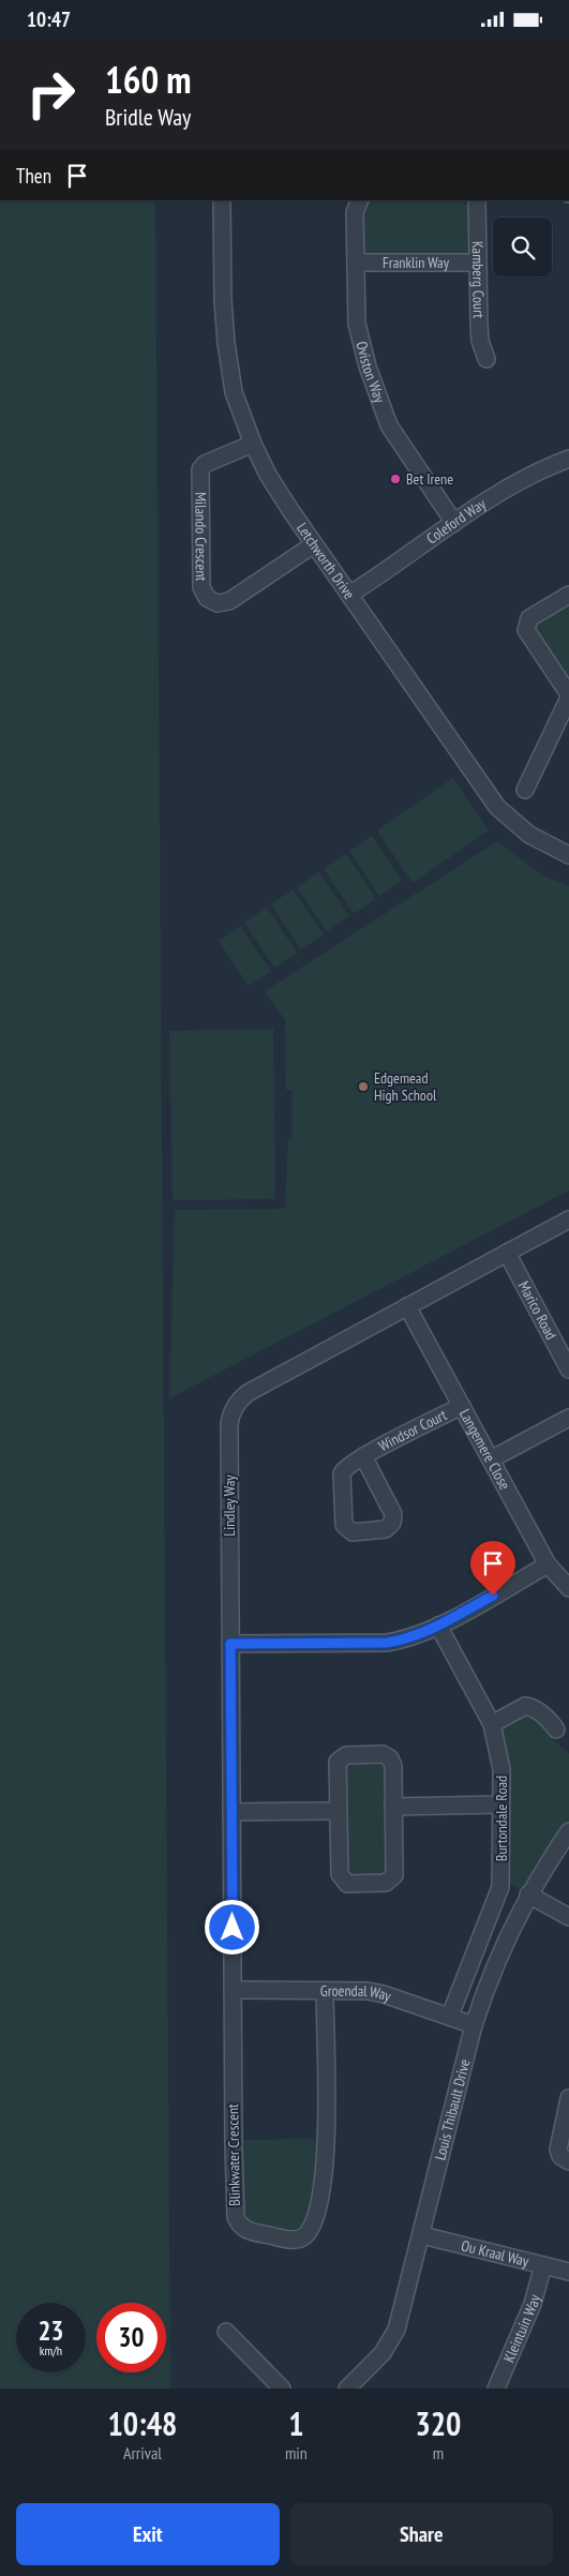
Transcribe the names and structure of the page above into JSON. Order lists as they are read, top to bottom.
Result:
{
  "streets": {
    "street": [
      "Franklin Way",
      "Kamberg Court",
      "Oviston Way",
      "Coleford Way",
      "Milando Crescent",
      "Letchworth Drive",
      "Marico Road",
      "Windsor Court",
      "Langemere Close",
      "Lindley Way",
      "Burtondale Road",
      "Groendal Way",
      "Louis Thibault Drive",
      "Blinkwater Crescent",
      "Ou Kraal Way",
      "Kleintuin Way"
    ]
  },
  "crossings": [
    ["Franklin Way", "Kamberg Court"],
    ["Franklin Way", "Oviston Way"],
    ["Oviston Way", "Coleford Way"],
    ["Coleford Way", "Letchworth Drive"],
    ["Milando Crescent", "Letchworth Drive"],
    ["Marico Road", "Lindley Way"],
    ["Windsor Court", "Langemere Close"],
    ["Langemere Close", "Lindley Way"],
    ["Lindley Way", "Groendal Way"],
    ["Lindley Way", "Blinkwater Crescent"],
    ["Burtondale Road", "Groendal Way"],
    ["Groendal Way", "Louis Thibault Drive"],
    ["Groendal Way", "Blinkwater Crescent"],
    ["Louis Thibault Drive", "Ou Kraal Way"],
    ["Ou Kraal Way", "Kleintuin Way"]
  ],
  "places": ["Bet Irene", "Edgemead High School"],
  "page": {
    "status": "10:47",
    "turn": ["160 m", "Bridle Way"],
    "then": "Then",
    "speed": "23 km/h",
    "limit": "30",
    "eta": [
      "10:48",
      "Arrival",
      "1",
      "min",
      "320",
      "m"
    ],
    "buttons": ["Exit", "Share"]
  }
}
